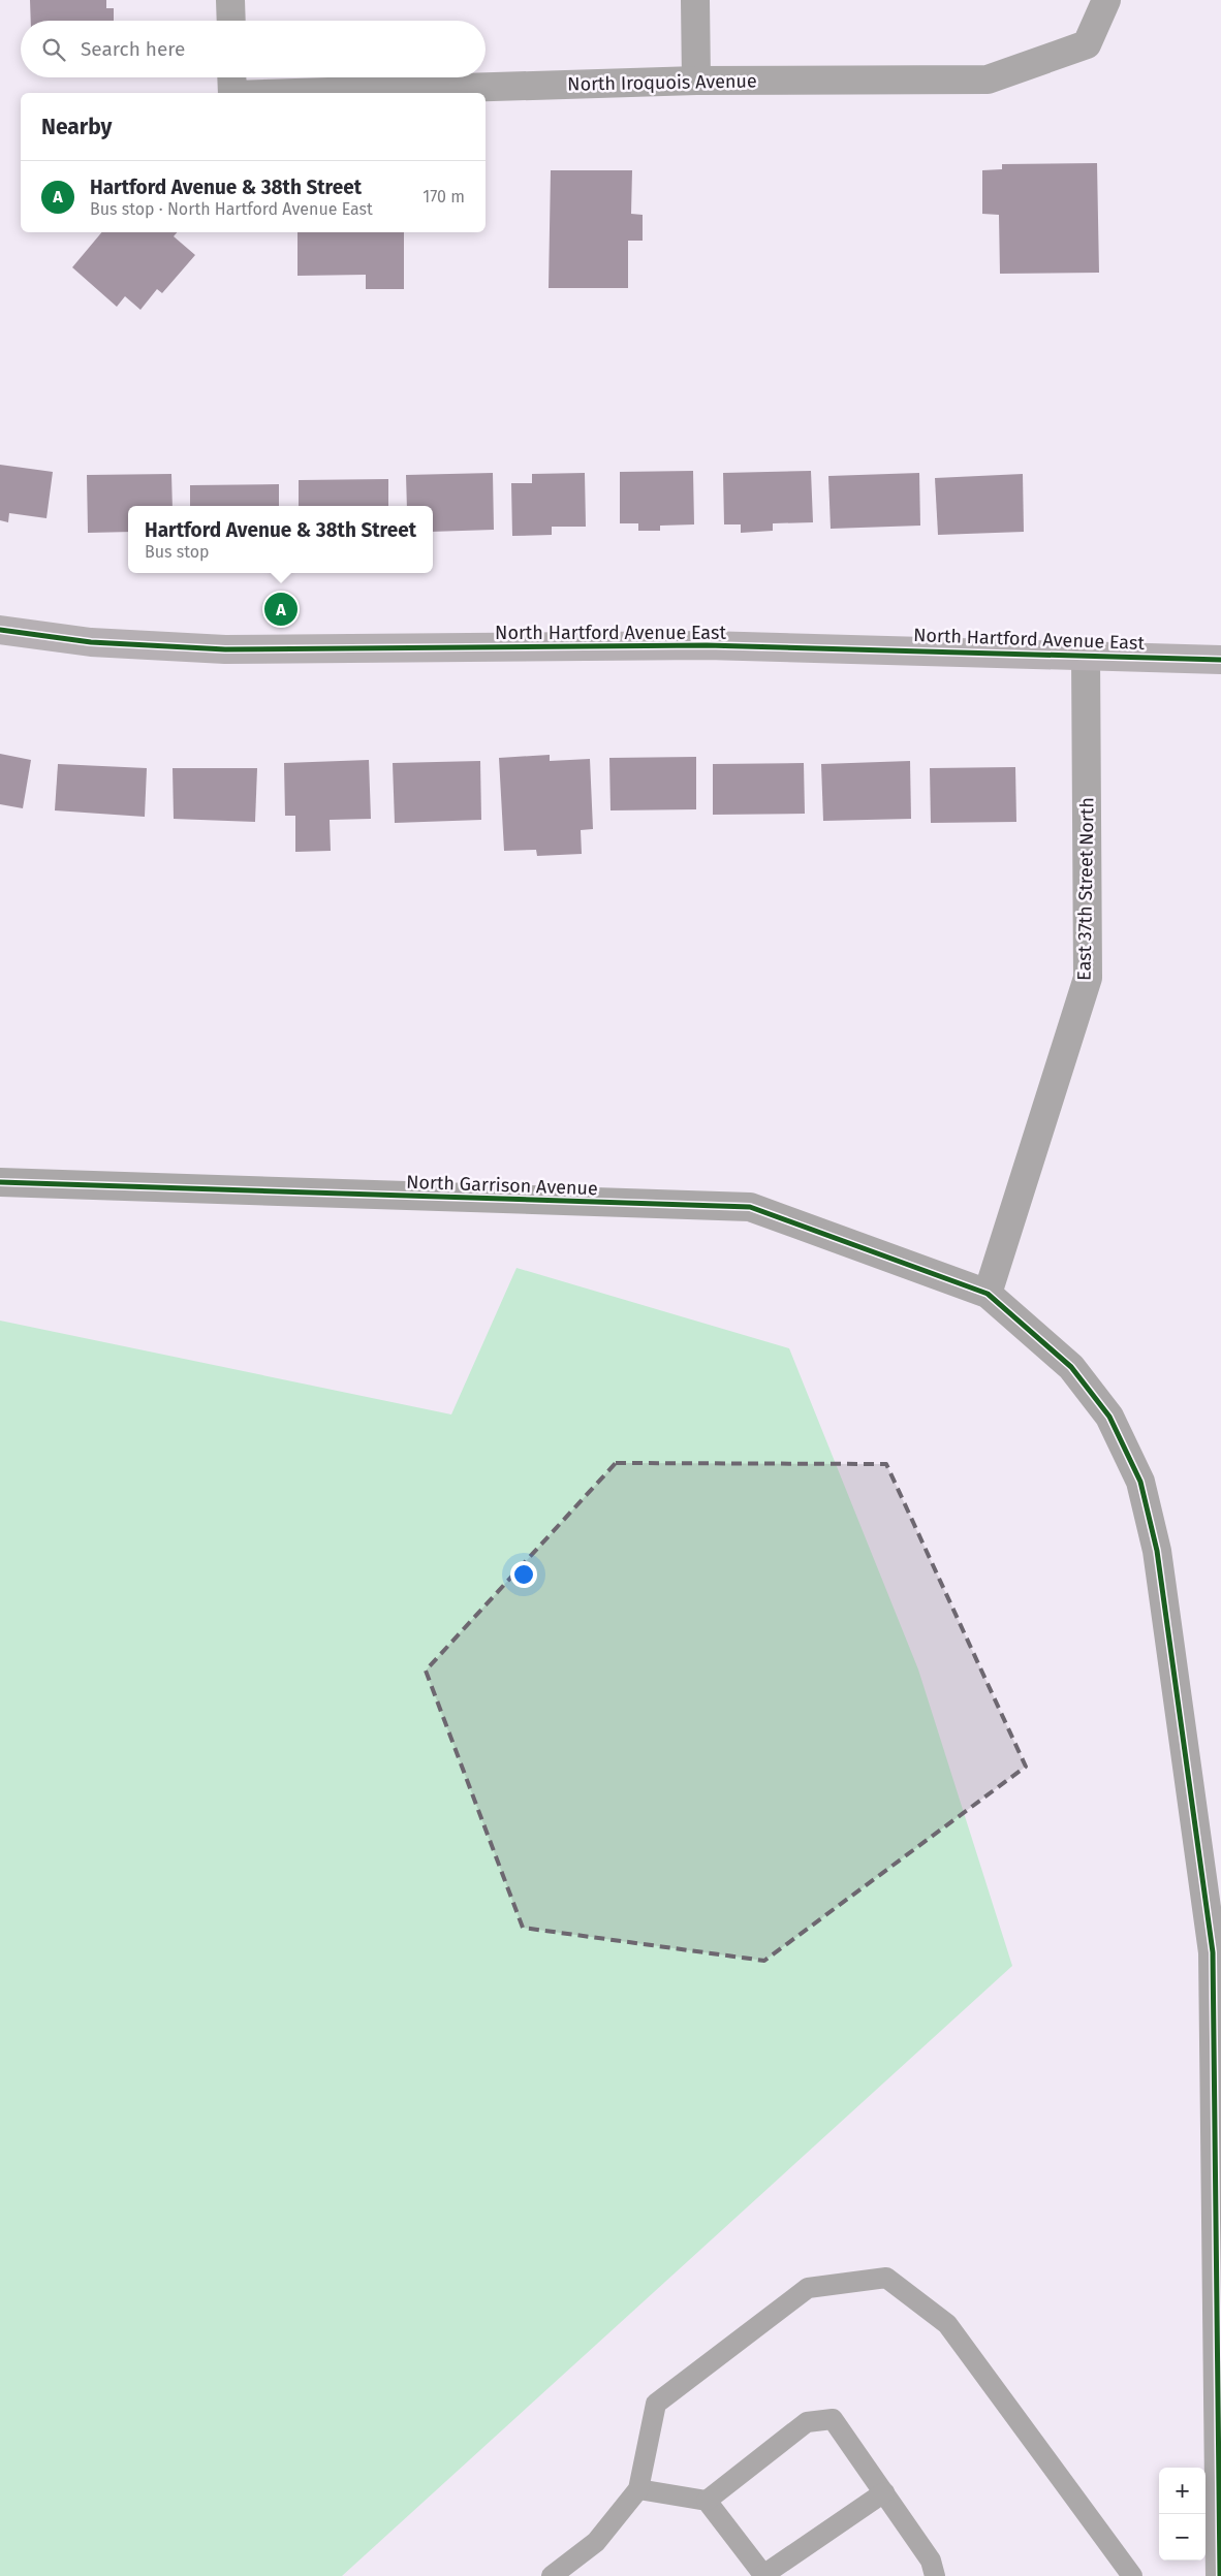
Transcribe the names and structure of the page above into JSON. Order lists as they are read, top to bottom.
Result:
{
  "streets": {
    "street": [
      "North Iroquois Avenue",
      "North Hartford Avenue East",
      "East 37th Street North",
      "North Garrison Avenue"
    ]
  },
  "crossings": [
    ["North Hartford Avenue East", "East 37th Street North"],
    ["East 37th Street North", "North Garrison Avenue"]
  ],
  "page": {
    "search": "Search here",
    "heading": "Nearby",
    "list": [
      {
        "mark": "A",
        "name": "Hartford Avenue & 38th Street",
        "note": "Bus stop · North Hartford Avenue East",
        "value": "170 m"
      }
    ],
    "popup": ["Hartford Avenue & 38th Street", "Bus stop"],
    "pins": "A",
    "map_buttons": ["+", "−"]
  }
}
